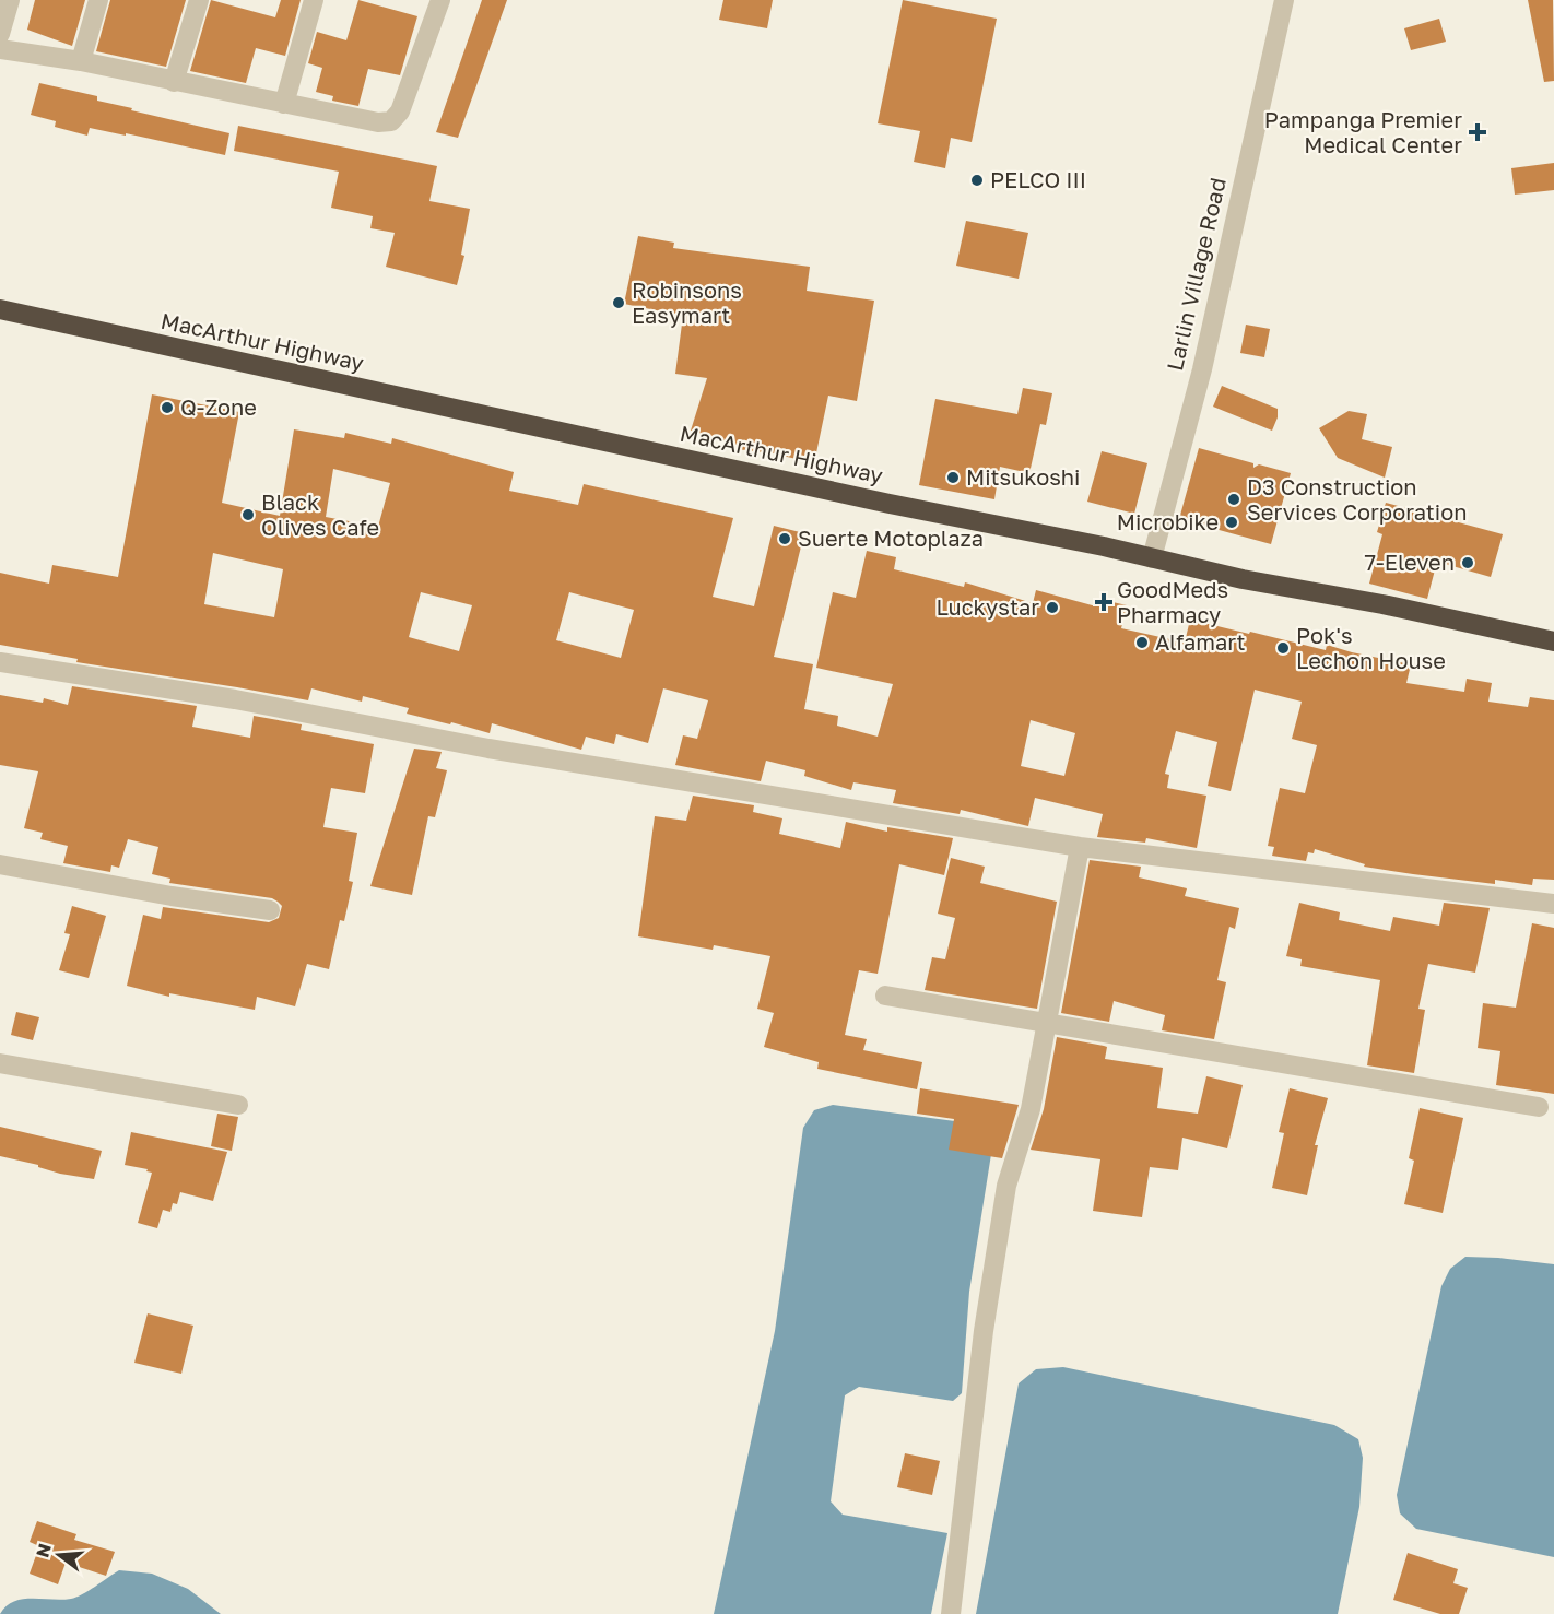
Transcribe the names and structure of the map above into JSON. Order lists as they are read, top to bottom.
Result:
{
  "streets": {
    "highway": ["MacArthur Highway"],
    "street": ["Larlin Village Road"]
  },
  "crossings": [
    ["Larlin Village Road", "MacArthur Highway"]
  ],
  "places": {
    "health": ["Pampanga Premier Medical Center", "GoodMeds Pharmacy"],
    "other": [
      "PELCO III",
      "Robinsons Easymart",
      "Q-Zone",
      "Mitsukoshi",
      "D3 Construction Services Corporation",
      "Black Olives Cafe",
      "Microbike",
      "Suerte Motoplaza",
      "7-Eleven",
      "Luckystar",
      "Alfamart",
      "Pok's Lechon House"
    ]
  },
  "north": "left"
}
